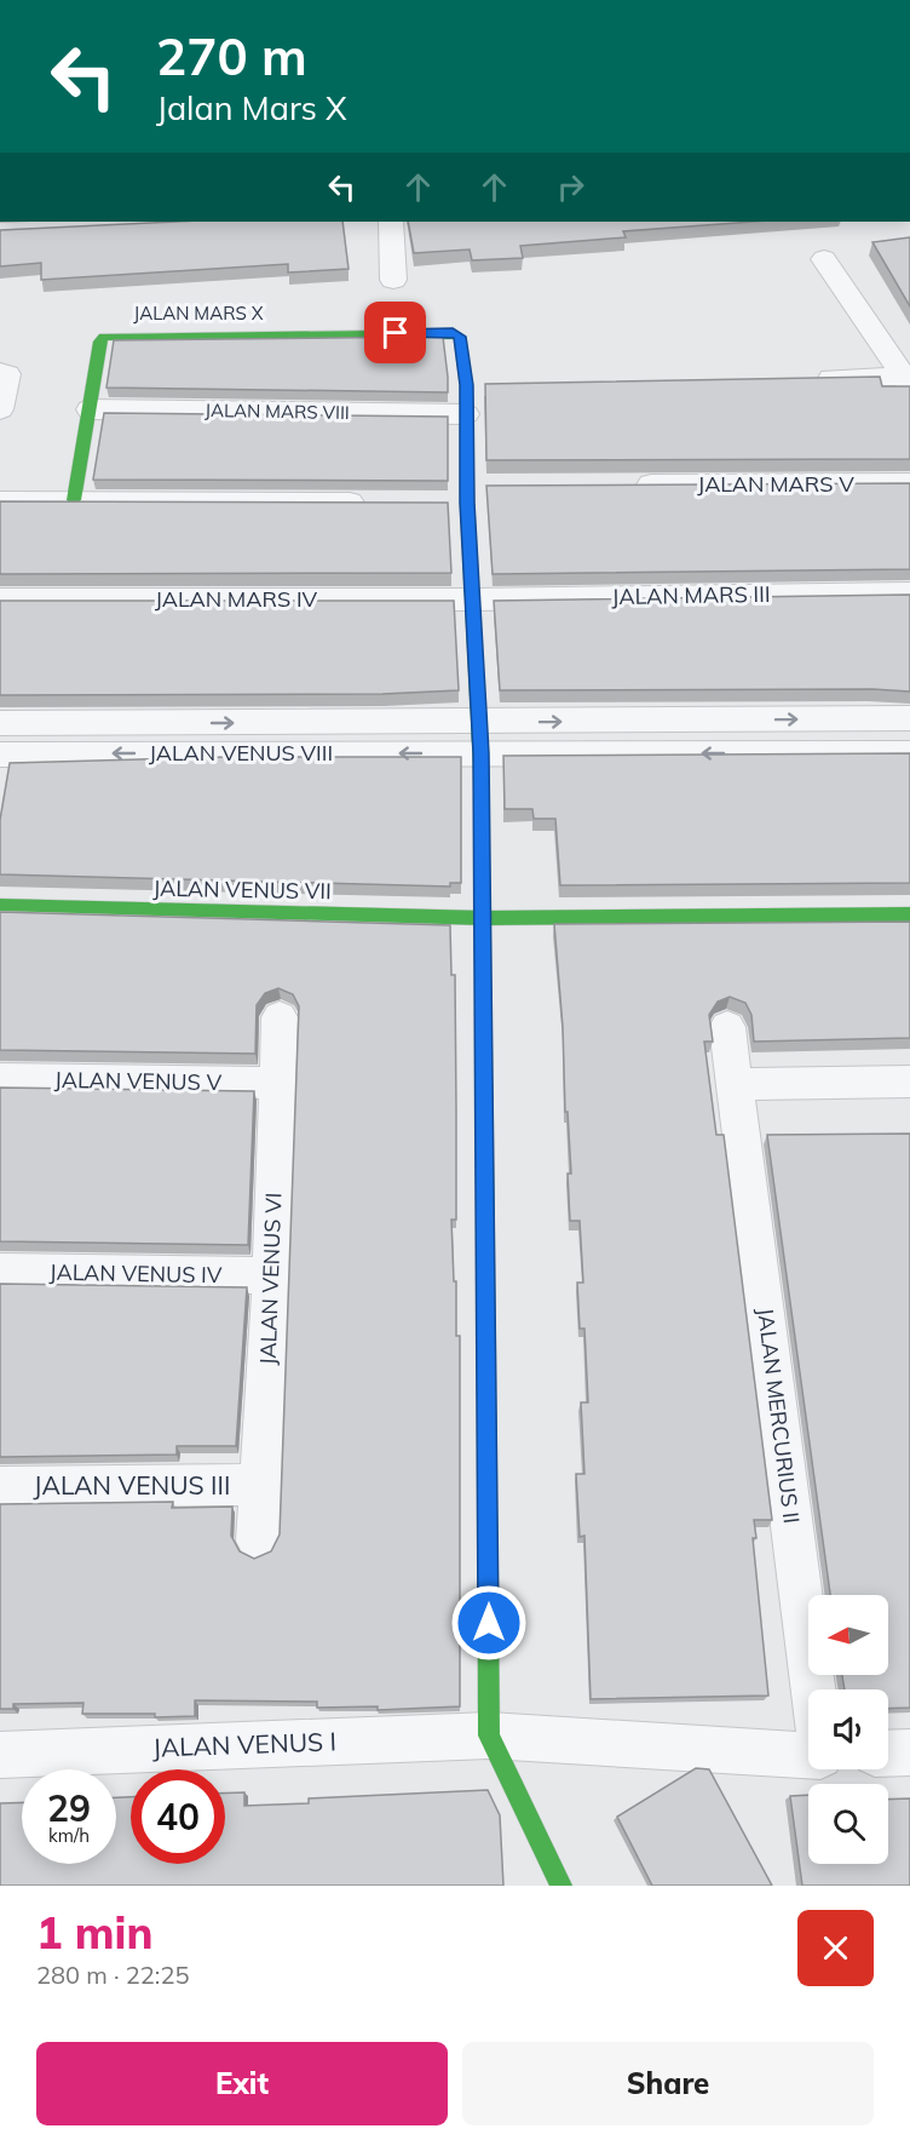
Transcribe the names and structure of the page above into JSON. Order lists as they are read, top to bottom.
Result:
{
  "streets": {
    "street": [
      "JALAN MARS X",
      "JALAN MARS VIII",
      "JALAN MARS V",
      "JALAN MARS III",
      "JALAN MARS IV",
      "JALAN VENUS VIII",
      "JALAN VENUS VII",
      "JALAN VENUS V",
      "JALAN VENUS IV",
      "JALAN VENUS VI",
      "JALAN MERCURIUS II",
      "JALAN VENUS III",
      "JALAN VENUS I"
    ]
  },
  "crossings": [
    ["JALAN MARS X", "JALAN MARS VIII"],
    ["JALAN MARS III", "JALAN MARS IV"],
    ["JALAN VENUS V", "JALAN VENUS VI"],
    ["JALAN VENUS IV", "JALAN VENUS VI"],
    ["JALAN VENUS VI", "JALAN VENUS III"]
  ],
  "north": "left",
  "page": {
    "turn": ["270 m", "Jalan Mars X"],
    "speed": "29 km/h",
    "limit": "40",
    "heading": ["1 min", "280 m · 22:25"],
    "buttons": ["Exit", "Share"]
  }
}
